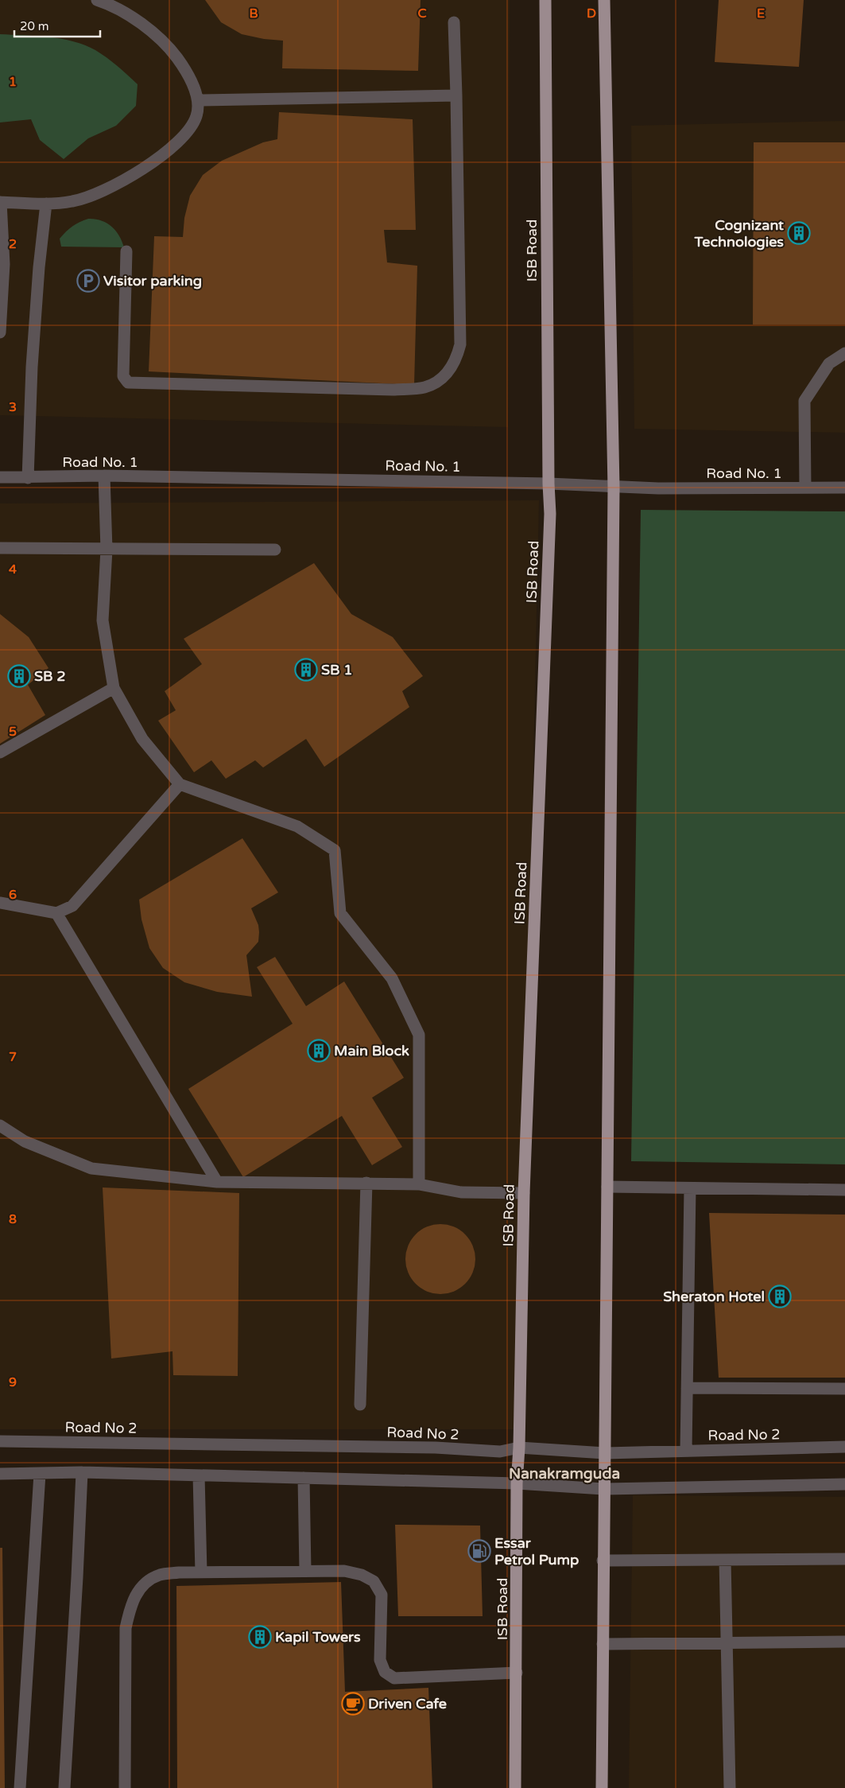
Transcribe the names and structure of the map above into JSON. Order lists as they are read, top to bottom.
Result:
{
  "streets": {
    "main road": ["ISB Road"],
    "street": ["Road No. 1", "Road No 2"]
  },
  "crossings": [
    ["ISB Road", "Road No. 1"],
    ["ISB Road", "Road No 2"]
  ],
  "districts": ["Nanakramguda"],
  "places": {
    "building": [
      "Cognizant Technologies",
      "SB 1",
      "SB 2",
      "Main Block",
      "Sheraton Hotel",
      "Kapil Towers"
    ],
    "parking": ["Visitor parking"],
    "fuel station": ["Essar Petrol Pump"],
    "cafe": ["Driven Cafe"]
  },
  "scale_bar": "20 m",
  "grid": {
    "columns": [
      "B",
      "C",
      "D",
      "E"
    ],
    "rows": [
      "1",
      "2",
      "3",
      "4",
      "5",
      "6",
      "7",
      "8",
      "9"
    ]
  }
}
